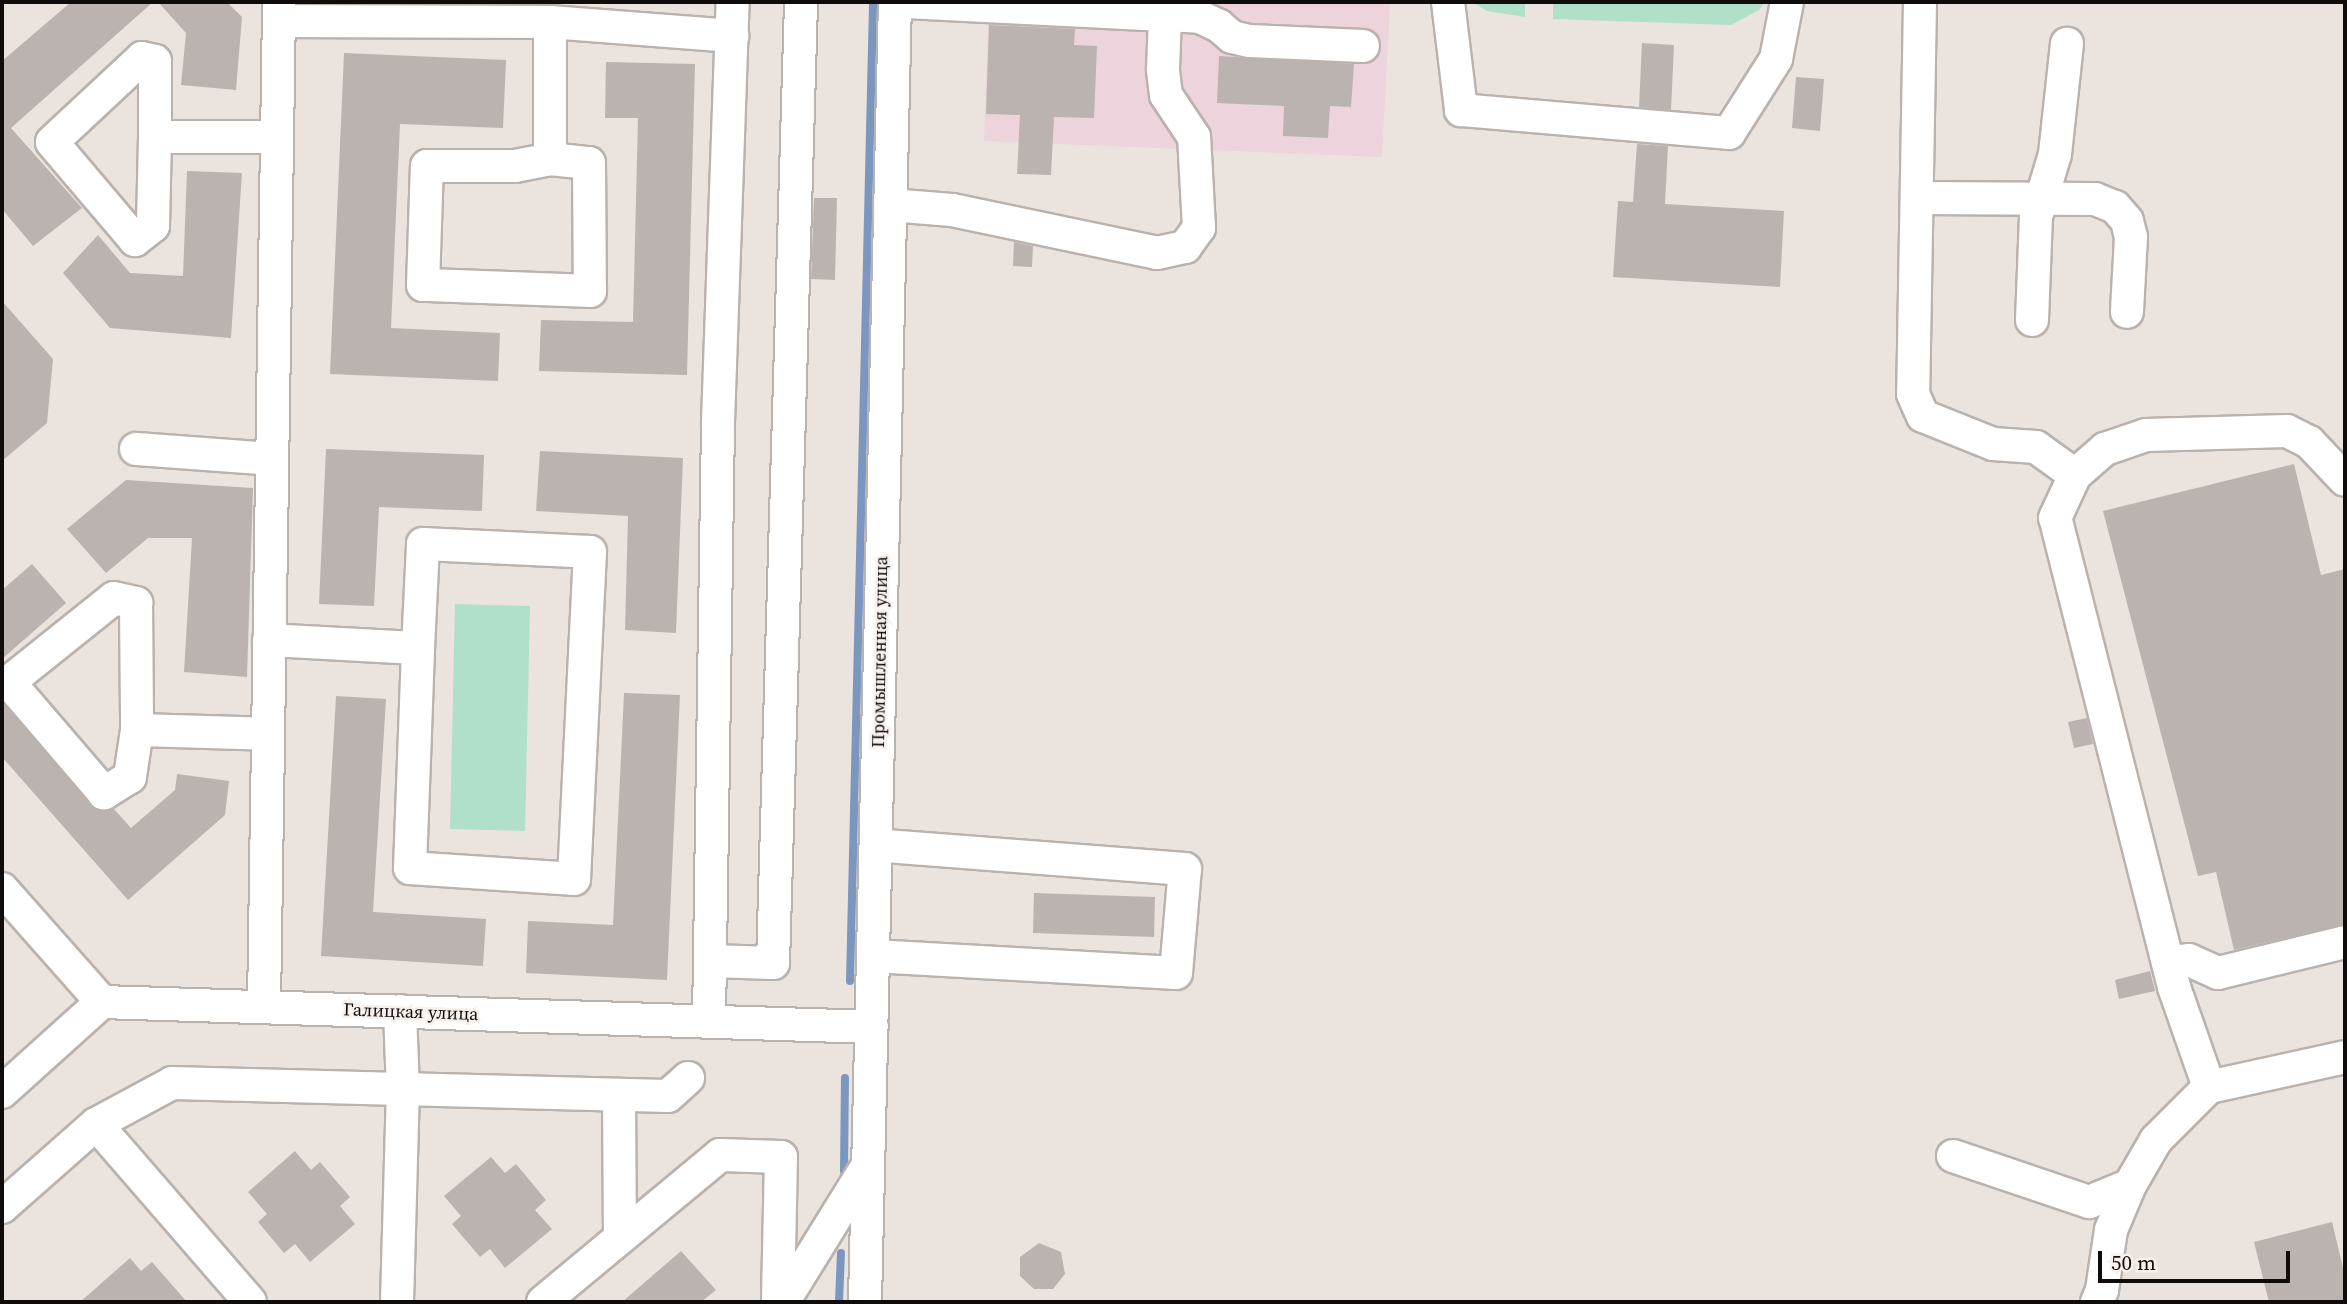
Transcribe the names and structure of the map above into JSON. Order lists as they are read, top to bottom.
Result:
{
  "streets": {
    "street": ["Промышленная улица", "Галицкая улица"]
  },
  "crossings": [
    ["Промышленная улица", "Галицкая улица"]
  ],
  "scale_bar": "50 m"
}
